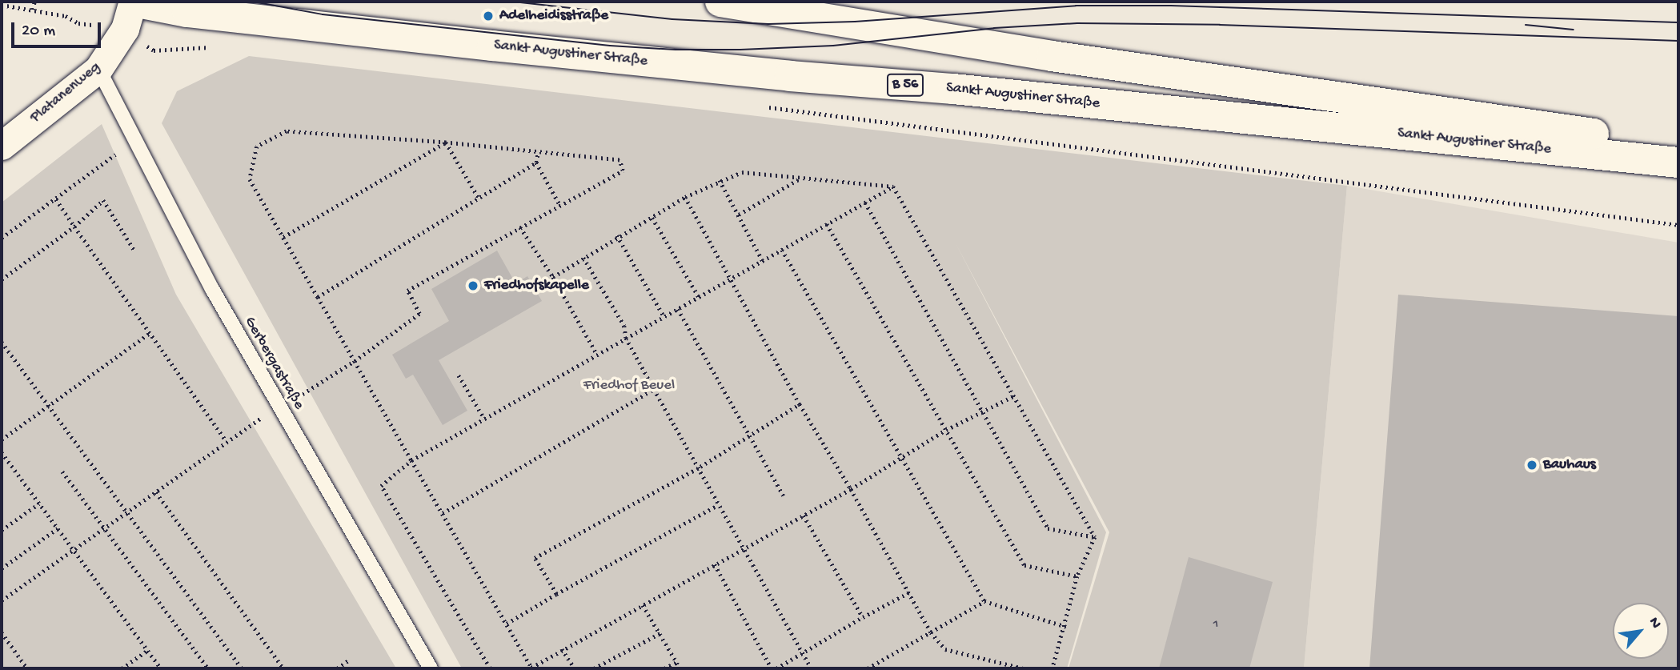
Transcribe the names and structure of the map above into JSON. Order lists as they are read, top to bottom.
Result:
{
  "streets": {
    "main road": ["Sankt Augustiner Straße", "B 56"],
    "street": ["Platanenweg"],
    "lane": ["Gerbergastraße"]
  },
  "crossings": [
    ["Sankt Augustiner Straße", "Platanenweg"],
    ["Platanenweg", "Gerbergastraße"]
  ],
  "parks": ["Friedhof Beuel"],
  "places": ["Adelheidisstraße", "Friedhofskapelle", "Bauhaus"],
  "house_numbers": ["1"],
  "scale_bar": "20 m",
  "north": "top right"
}
